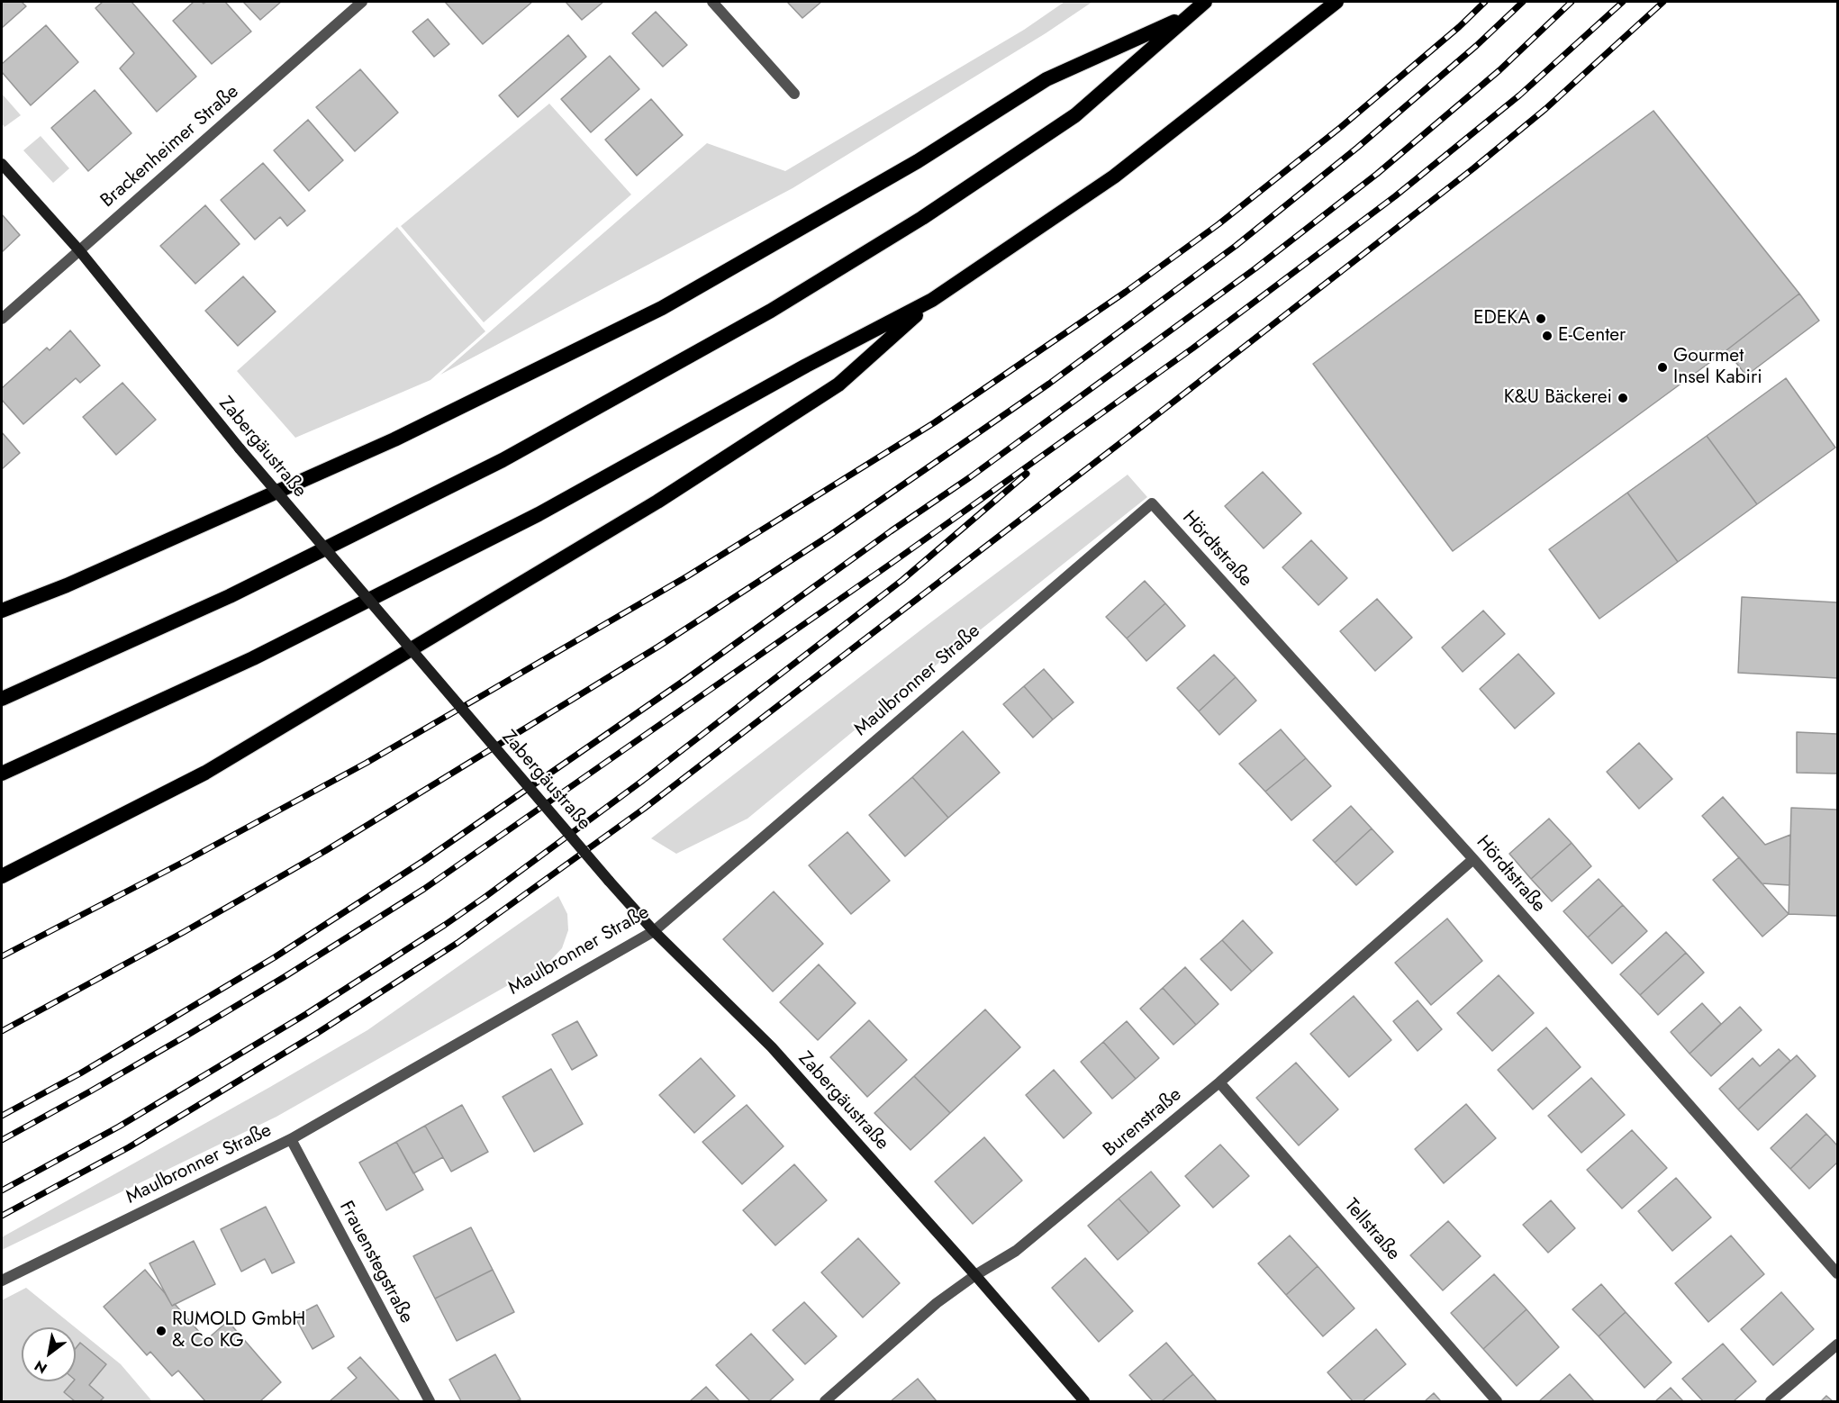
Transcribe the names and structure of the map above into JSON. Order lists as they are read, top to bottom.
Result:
{
  "streets": {
    "main road": ["Zabergäustraße"],
    "street": [
      "Brackenheimer Straße",
      "Hördtstraße",
      "Maulbronner Straße",
      "Burenstraße",
      "Tellstraße",
      "Frauenstegstraße"
    ]
  },
  "crossings": [
    ["Brackenheimer Straße", "Zabergäustraße"],
    ["Zabergäustraße", "Maulbronner Straße"],
    ["Zabergäustraße", "Burenstraße"],
    ["Hördtstraße", "Maulbronner Straße"],
    ["Hördtstraße", "Burenstraße"],
    ["Maulbronner Straße", "Frauenstegstraße"],
    ["Burenstraße", "Tellstraße"]
  ],
  "places": [
    "EDEKA",
    "E-Center",
    "Gourmet Insel Kabiri",
    "K&U Bäckerei",
    "RUMOLD GmbH & Co KG"
  ],
  "north": "bottom left"
}
